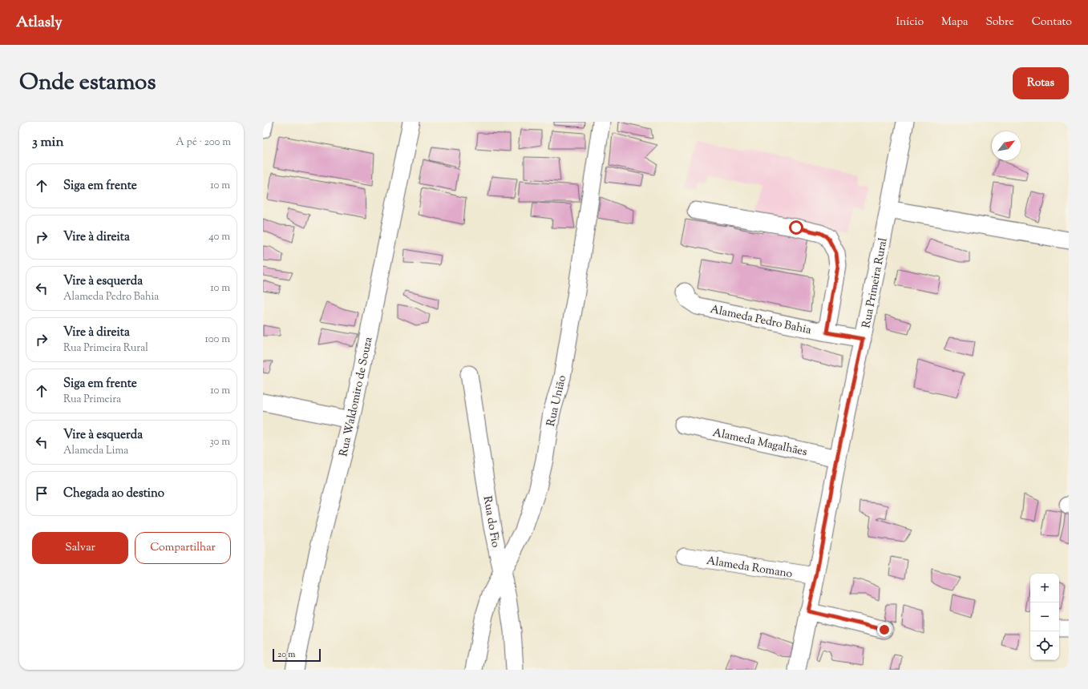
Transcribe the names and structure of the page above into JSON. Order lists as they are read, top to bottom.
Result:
{
  "streets": {
    "street": [
      "Rua Primeira Rural",
      "Alameda Pedro Bahia",
      "Rua Waldomiro de Souza",
      "Rua União",
      "Alameda Magalhães",
      "Rua do Fio",
      "Alameda Romano"
    ]
  },
  "crossings": [
    ["Rua Primeira Rural", "Alameda Pedro Bahia"],
    ["Rua Primeira Rural", "Alameda Magalhães"],
    ["Rua Primeira Rural", "Alameda Romano"],
    ["Rua União", "Rua do Fio"]
  ],
  "scale_bar": "20 m",
  "north": "top right",
  "page": {
    "header": "Atlasly",
    "nav": [
      "Início",
      "Mapa",
      "Sobre",
      "Contato"
    ],
    "title": "Onde estamos",
    "buttons": [
      "Rotas",
      ["Salvar", "Compartilhar"]
    ],
    "heading": ["3 min", "A pé · 200 m"],
    "list": [
      ["Siga em frente", "10 m"],
      ["Vire à direita", "40 m"],
      ["Vire à esquerda", "Alameda Pedro Bahia", "10 m"],
      ["Vire à direita", "Rua Primeira Rural", "100 m"],
      ["Siga em frente", "Rua Primeira", "10 m"],
      ["Vire à esquerda", "Alameda Lima", "30 m"],
      "Chegada ao destino"
    ],
    "map_buttons": ["+", "−"],
    "scale": "20 m"
  }
}
